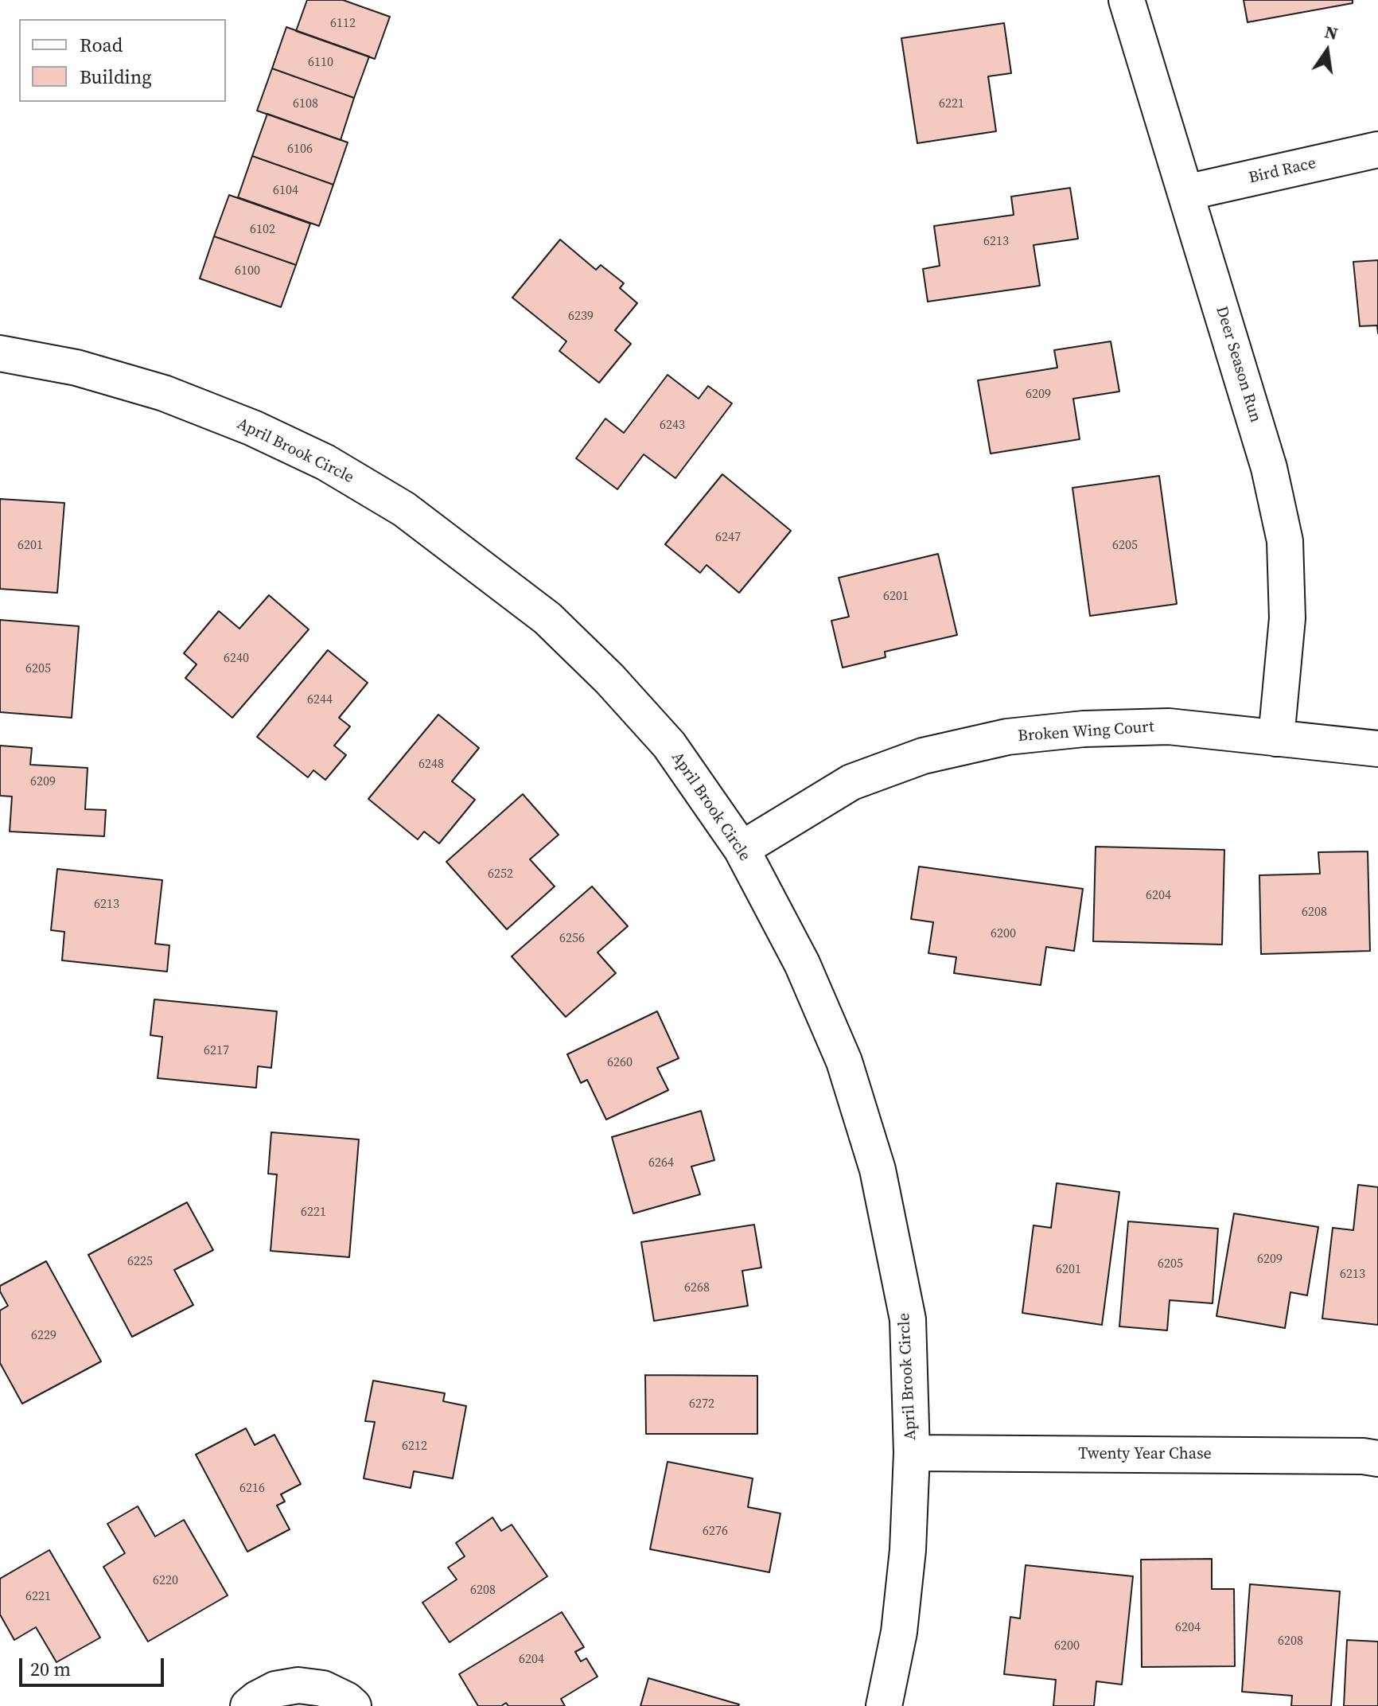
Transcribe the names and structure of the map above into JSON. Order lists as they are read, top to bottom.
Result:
{
  "streets": {
    "street": [
      "Bird Race",
      "Deer Season Run",
      "April Brook Circle",
      "Broken Wing Court",
      "Twenty Year Chase"
    ]
  },
  "crossings": [
    ["Bird Race", "Deer Season Run"],
    ["Deer Season Run", "Broken Wing Court"],
    ["April Brook Circle", "Broken Wing Court"],
    ["April Brook Circle", "Twenty Year Chase"]
  ],
  "house_numbers": [
    "6112",
    "6110",
    "6108",
    "6221",
    "6106",
    "6104",
    "6102",
    "6213",
    "6100",
    "6239",
    "6209",
    "6243",
    "6247",
    "6201",
    "6205",
    "6201",
    "6240",
    "6205",
    "6244",
    "6248",
    "6209",
    "6252",
    "6204",
    "6213",
    "6208",
    "6200",
    "6256",
    "6217",
    "6260",
    "6264",
    "6221",
    "6209",
    "6225",
    "6205",
    "6201",
    "6213",
    "6268",
    "6229",
    "6272",
    "6212",
    "6216",
    "6276",
    "6220",
    "6208",
    "6221",
    "6204",
    "6208",
    "6200",
    "6204"
  ],
  "legend": ["Road", "Building"],
  "scale_bar": "20 m",
  "north": "top"
}
